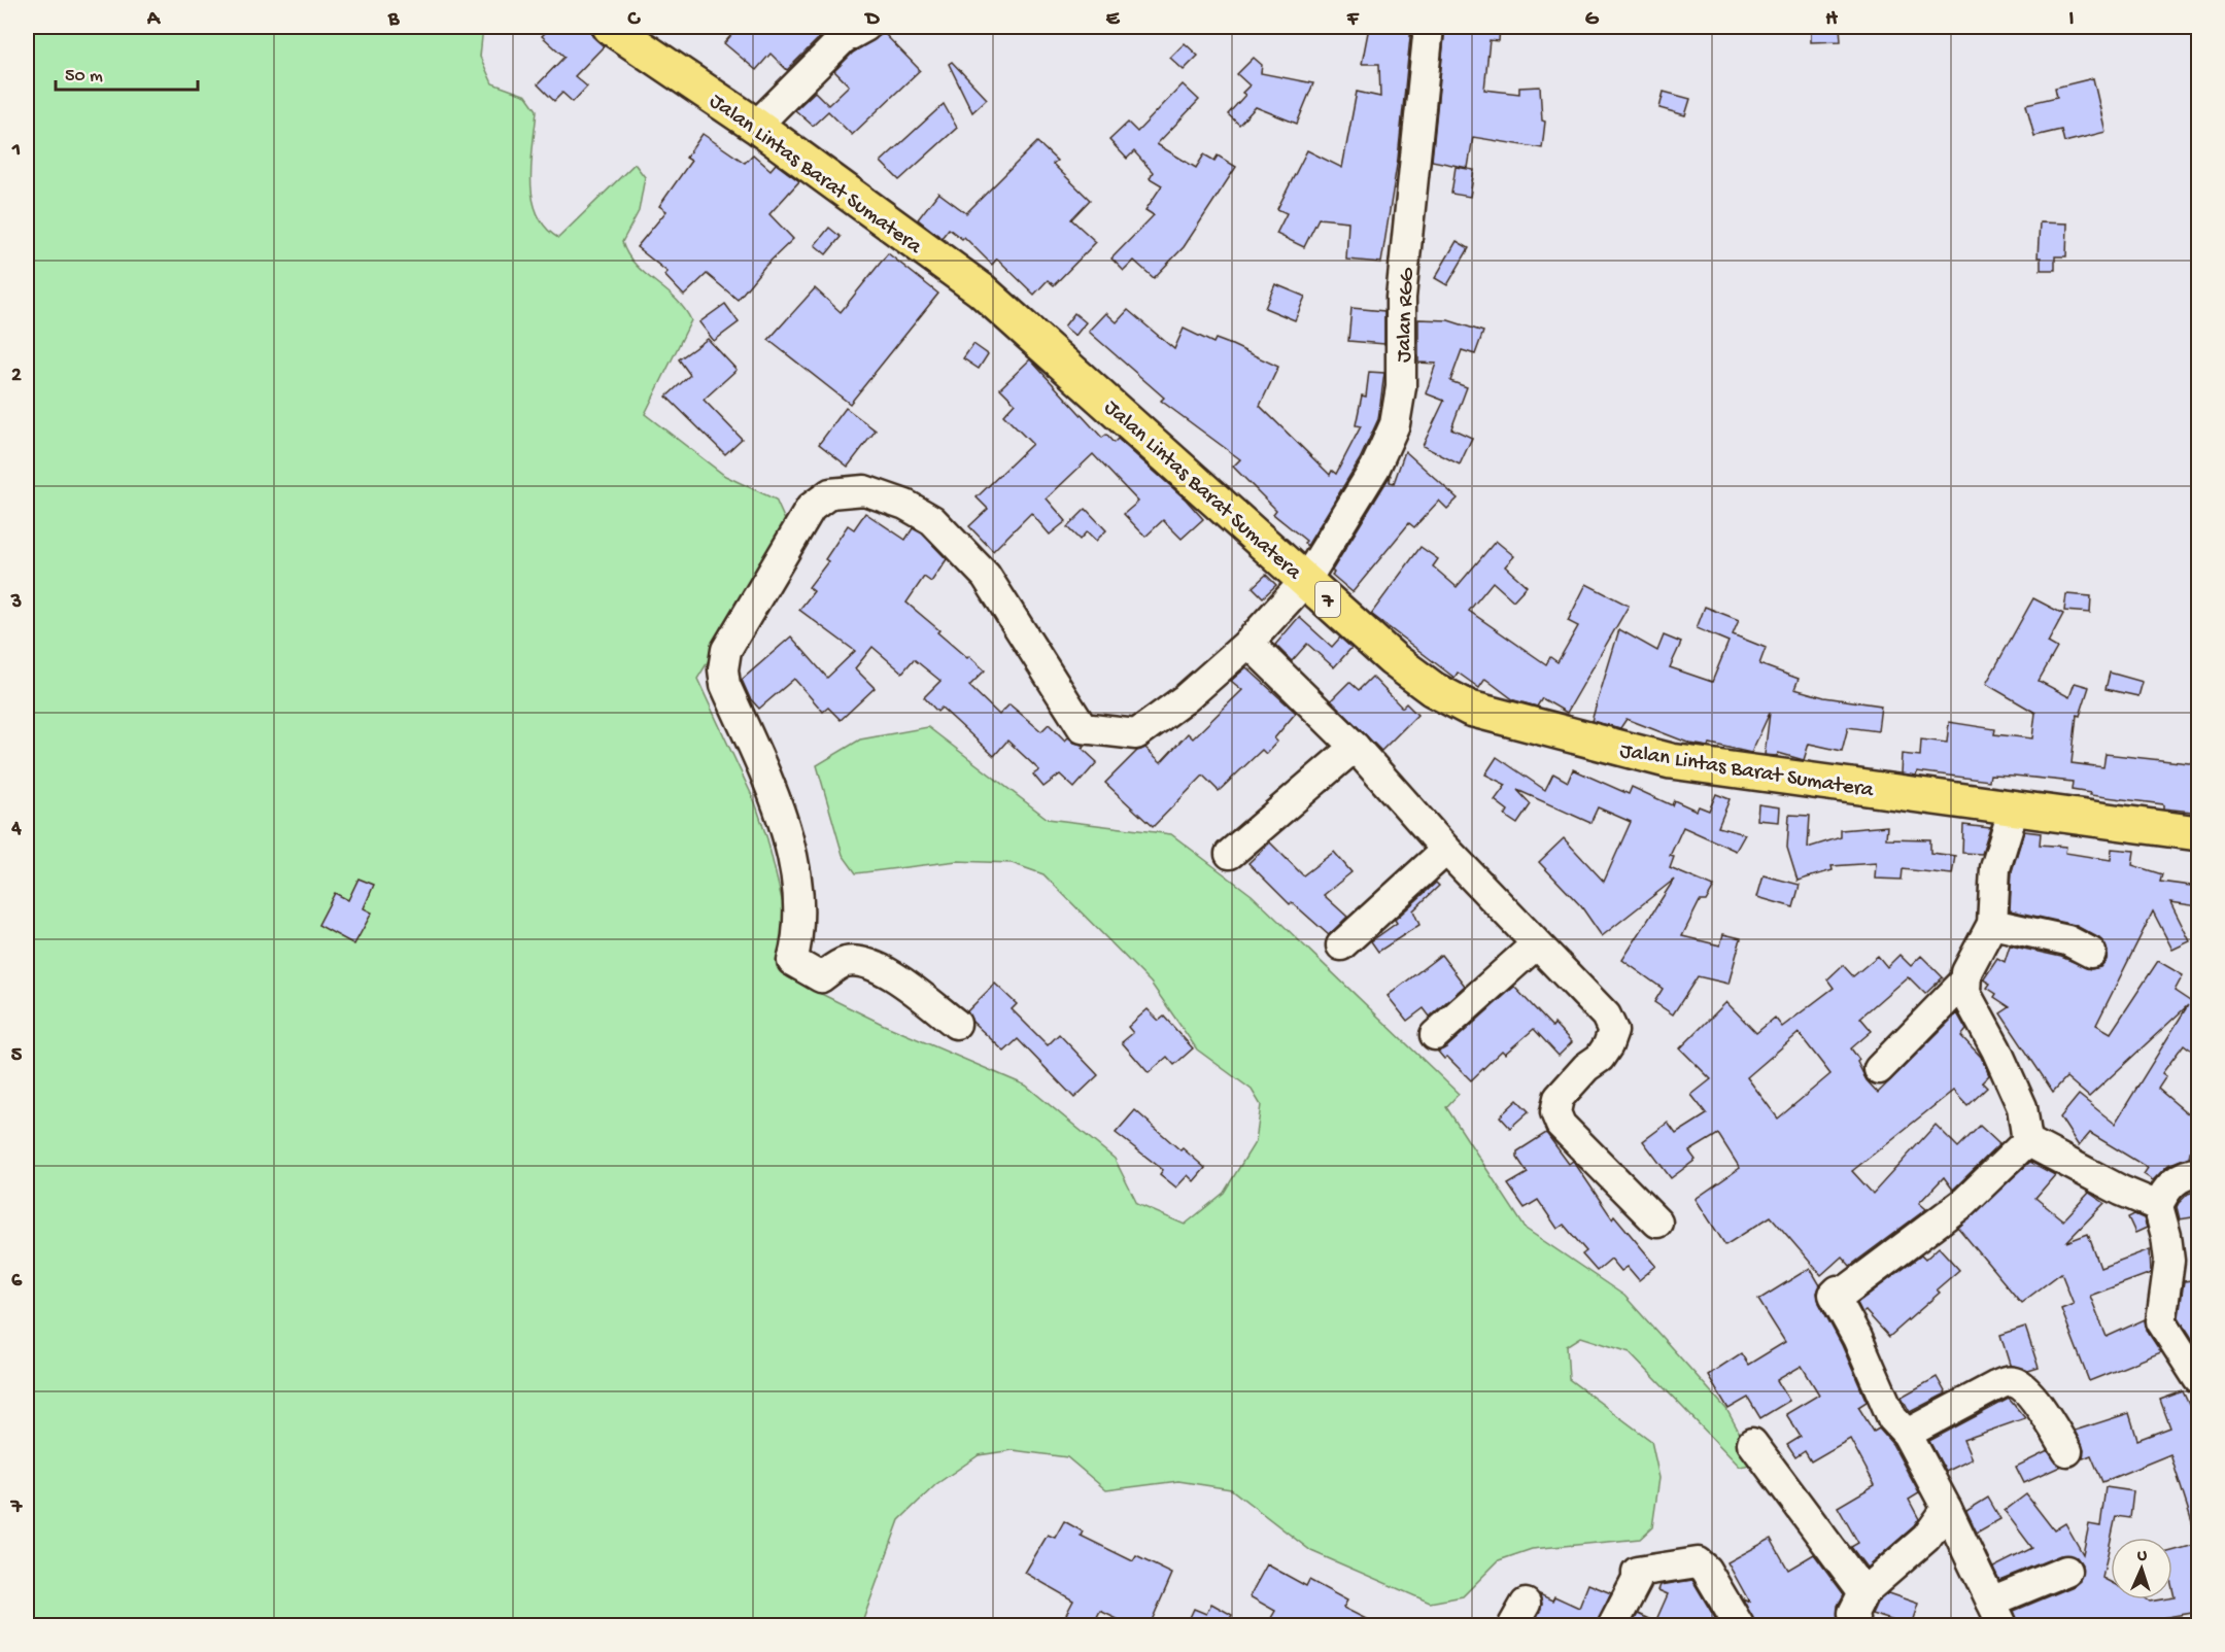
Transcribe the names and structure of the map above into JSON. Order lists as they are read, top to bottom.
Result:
{
  "streets": {
    "highway": ["Jalan Lintas Barat Sumatera", "7"],
    "street": ["Jalan RGG"]
  },
  "crossings": [
    ["Jalan Lintas Barat Sumatera", "Jalan RGG"]
  ],
  "scale_bar": "50 m",
  "north": "top",
  "grid": {
    "columns": [
      "A",
      "B",
      "C",
      "D",
      "E",
      "F",
      "G",
      "H",
      "I"
    ],
    "rows": [
      "1",
      "2",
      "3",
      "4",
      "5",
      "6",
      "7"
    ]
  }
}
